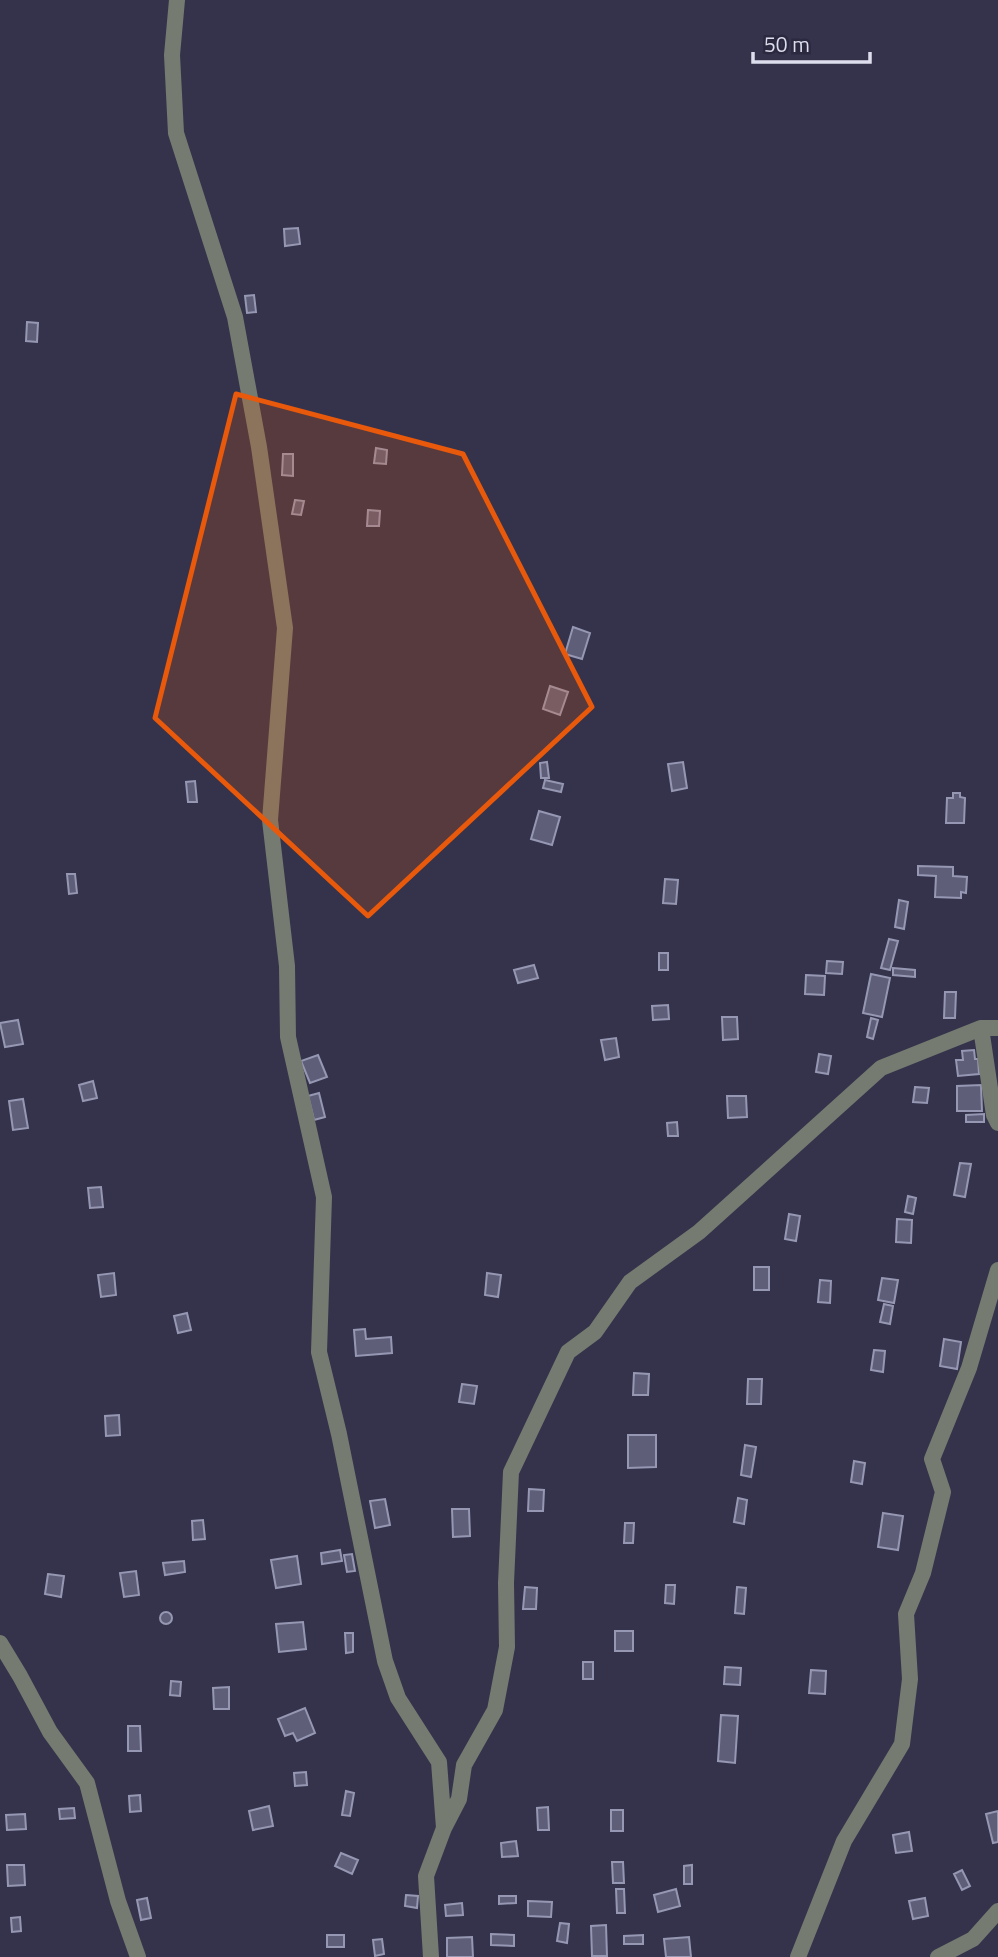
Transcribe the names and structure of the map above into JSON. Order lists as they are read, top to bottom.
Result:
{
  "scale_bar": "50 m"
}
